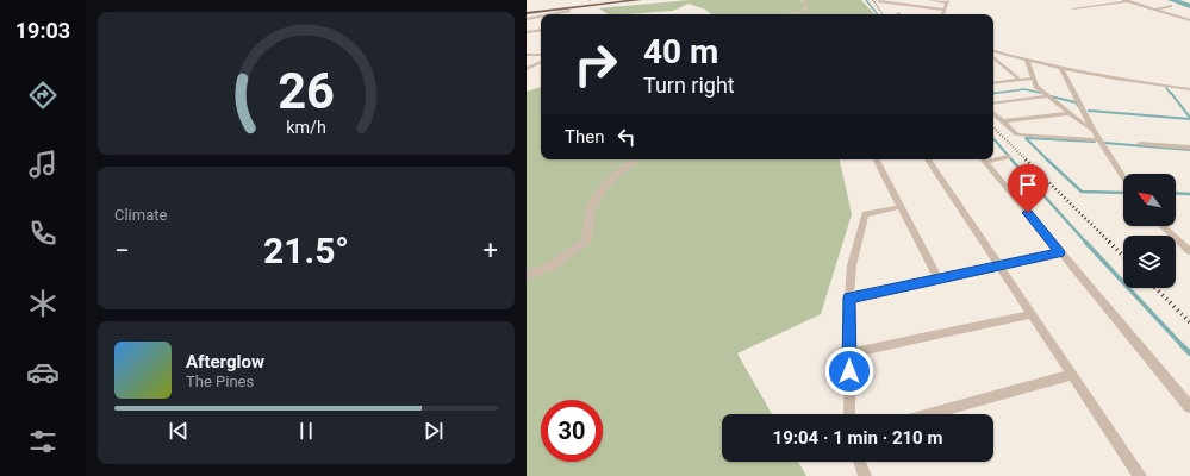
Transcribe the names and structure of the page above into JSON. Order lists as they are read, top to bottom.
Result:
{
  "north": "top left",
  "page": {
    "tabs": "19:03",
    "turn": ["40 m", "Turn right"],
    "then": "Then",
    "tile": "Climate",
    "heat": ["−", "21.5°", "+"],
    "song": ["Afterglow", "The Pines"],
    "limit": "30",
    "trip": "19:04 · 1 min · 210 m",
    "gauge": ["26", "km/h"]
  }
}
